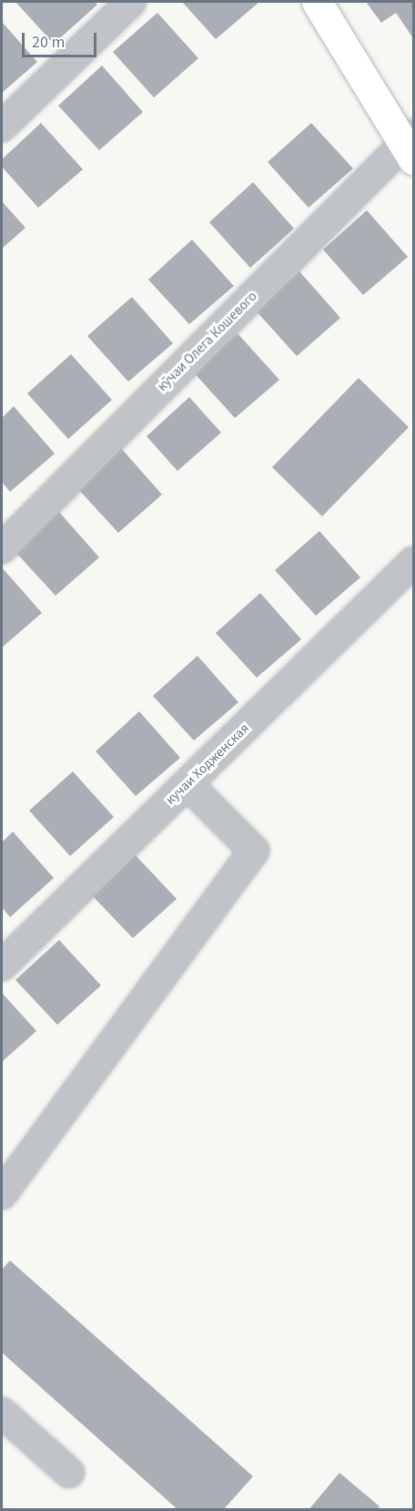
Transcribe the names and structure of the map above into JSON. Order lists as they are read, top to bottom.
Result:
{
  "streets": {
    "street": ["кӯчаи Олега Кошевого", "кучаи Ходженская"]
  },
  "scale_bar": "20 m"
}
